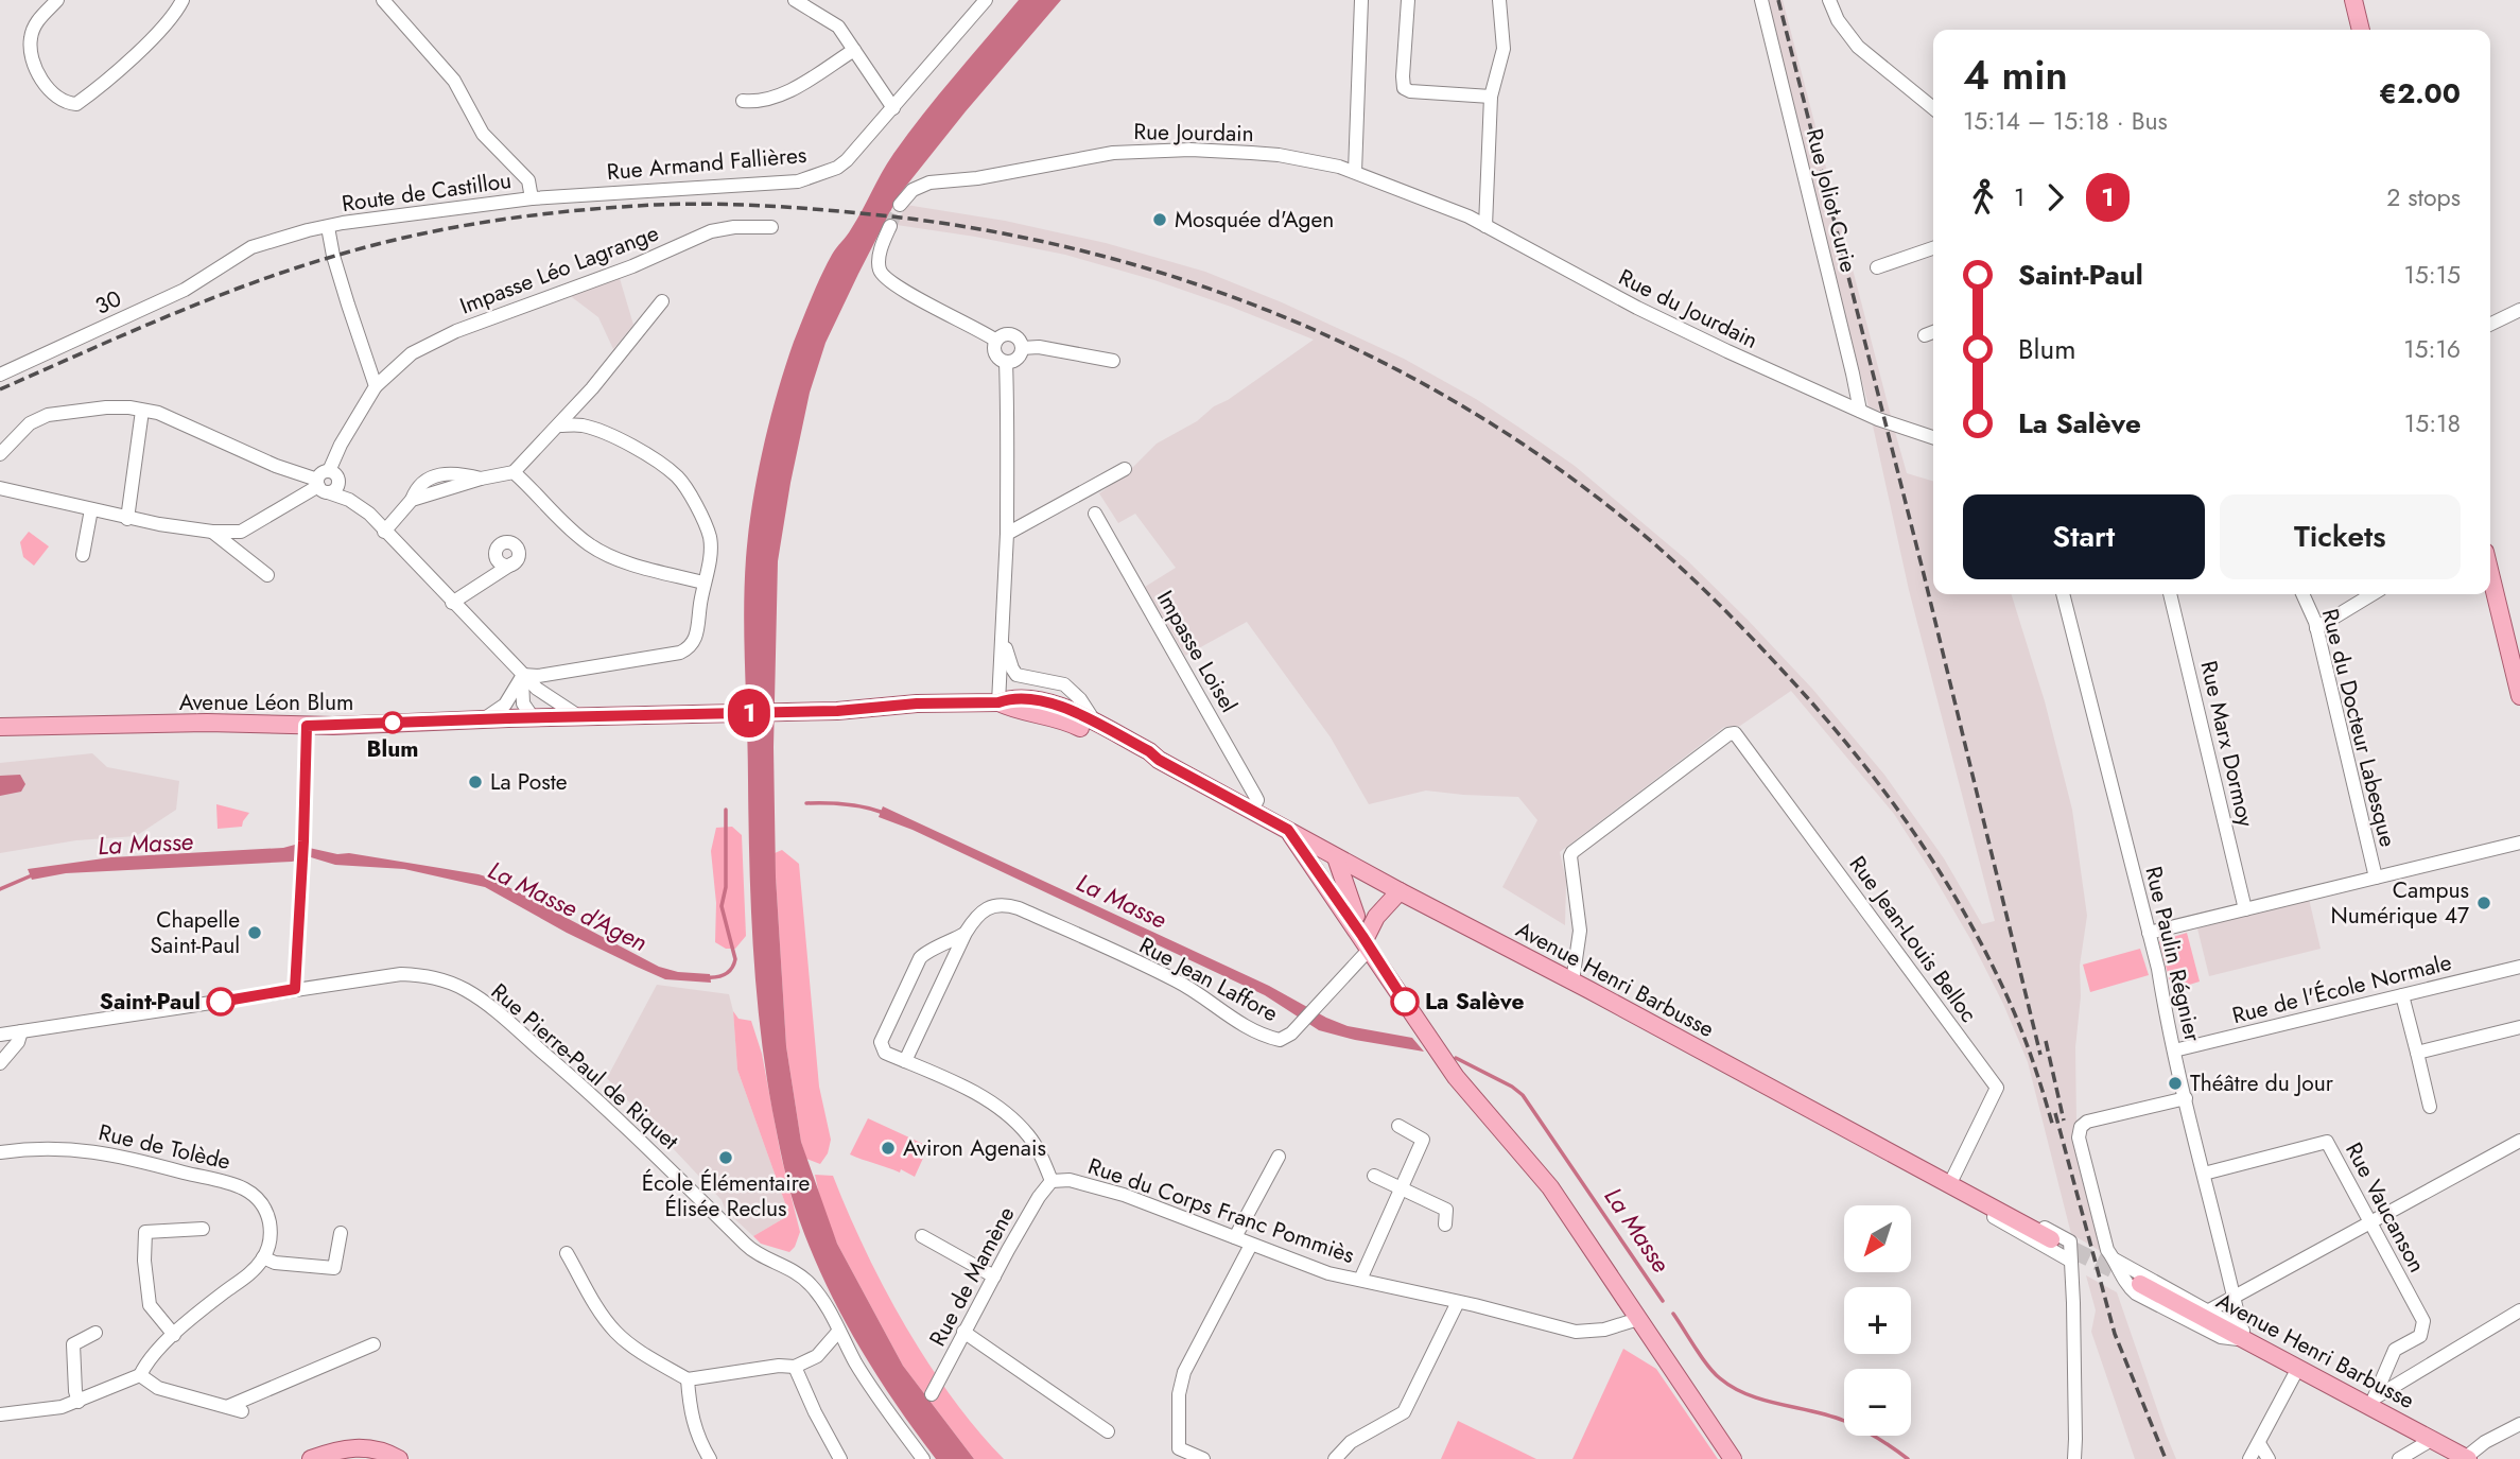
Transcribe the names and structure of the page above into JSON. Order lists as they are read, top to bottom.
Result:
{
  "streets": {
    "main road": ["Avenue Léon Blum", "Avenue Henri Barbusse"],
    "street": [
      "Rue Jourdain",
      "Rue Armand Fallières",
      "Route de Castillou",
      "Rue Joliot Curie",
      "Impasse Léo Lagrange",
      "30",
      "Rue du Jourdain",
      "Impasse Loisel",
      "Rue du Docteur Labesque",
      "Rue Marx Dormoy",
      "Rue Jean-Louis Belloc",
      "Rue Paulin Régnier",
      "Rue Jean Laffore",
      "Rue de l'École Normale",
      "Rue Pierre-Paul de Riquet",
      "Rue de Tolède",
      "Rue Vaucanson",
      "Rue du Corps Franc Pommiès",
      "Rue de Mamène"
    ]
  },
  "crossings": [
    ["Rue Jourdain", "Rue du Jourdain"],
    ["Rue Armand Fallières", "Route de Castillou"],
    ["Route de Castillou", "30"],
    ["Rue Joliot Curie", "Rue du Jourdain"],
    ["Impasse Loisel", "Avenue Henri Barbusse"],
    ["Avenue Léon Blum", "Avenue Henri Barbusse"],
    ["Rue Jean-Louis Belloc", "Avenue Henri Barbusse"],
    ["Rue Paulin Régnier", "Avenue Henri Barbusse"],
    ["Rue Paulin Régnier", "Rue de l'École Normale"],
    ["Rue Paulin Régnier", "Rue Vaucanson"],
    ["Rue Jean Laffore", "Rue du Corps Franc Pommiès"],
    ["Rue Jean Laffore", "Rue de Mamène"],
    ["Avenue Henri Barbusse", "Rue Vaucanson"],
    ["Rue du Corps Franc Pommiès", "Rue de Mamène"]
  ],
  "water": ["La Masse", "La Masse d'Agen"],
  "places": [
    "Mosquée d'Agen",
    "Blum",
    "La Poste",
    "Campus Numérique 47",
    "Chapelle Saint-Paul",
    "Saint-Paul",
    "La Salève",
    "Théâtre du Jour",
    "Aviron Agenais",
    "École Élémentaire Élisée Reclus"
  ],
  "lines": ["bus line 1"],
  "north": "bottom left",
  "page": {
    "on_map": "1",
    "heading": ["4 min", "15:14 – 15:18 · Bus", "€2.00"],
    "legs": ["1", "1", "2 stops"],
    "list": [
      {
        "name": "Saint-Paul",
        "value": "15:15"
      },
      {
        "name": "Blum",
        "value": "15:16"
      },
      {
        "name": "La Salève",
        "value": "15:18"
      }
    ],
    "buttons": ["Start", "Tickets"],
    "map_buttons": ["+", "−"]
  }
}
